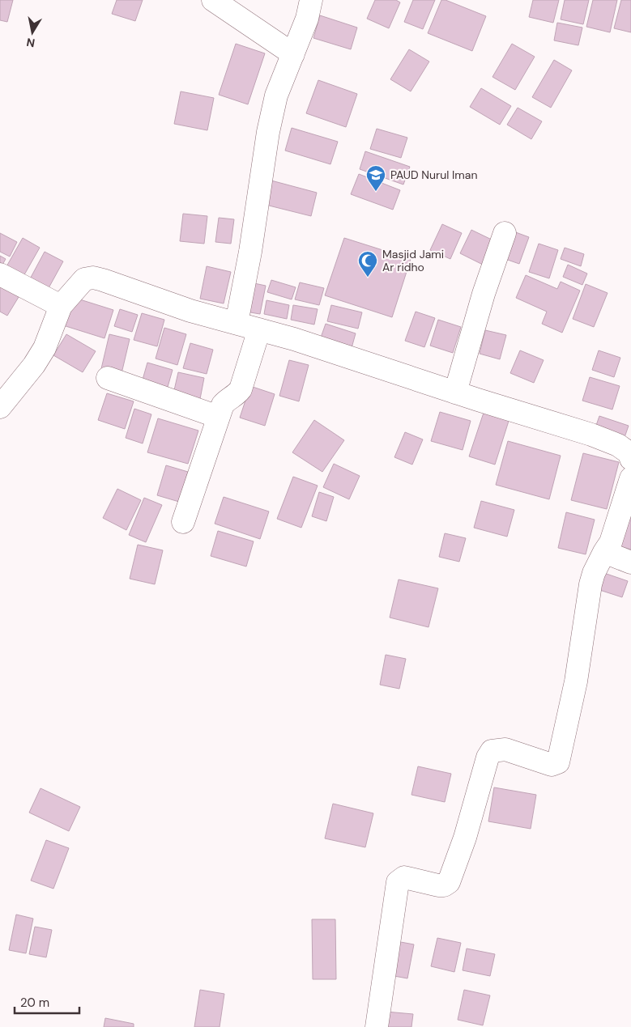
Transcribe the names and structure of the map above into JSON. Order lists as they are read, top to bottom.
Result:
{
  "places": {
    "school or university": ["PAUD Nurul Iman"],
    "mosque": ["Masjid Jami Ar ridho"]
  },
  "scale_bar": "20 m",
  "north": "bottom"
}
